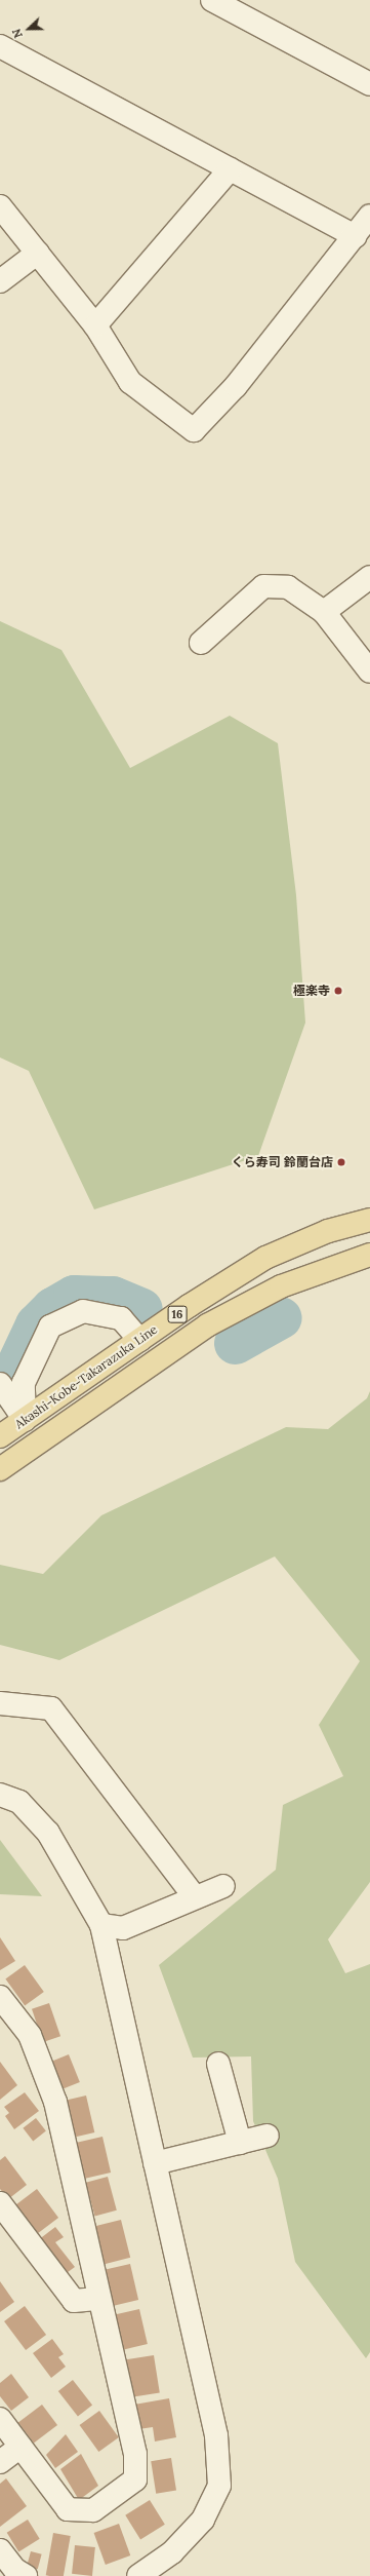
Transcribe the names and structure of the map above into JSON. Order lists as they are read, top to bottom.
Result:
{
  "streets": {
    "main road": ["16", "Akashi-Kobe-Takarazuka Line"]
  },
  "places": ["極楽寺", "くら寿司 鈴蘭台店"],
  "north": "left"
}
